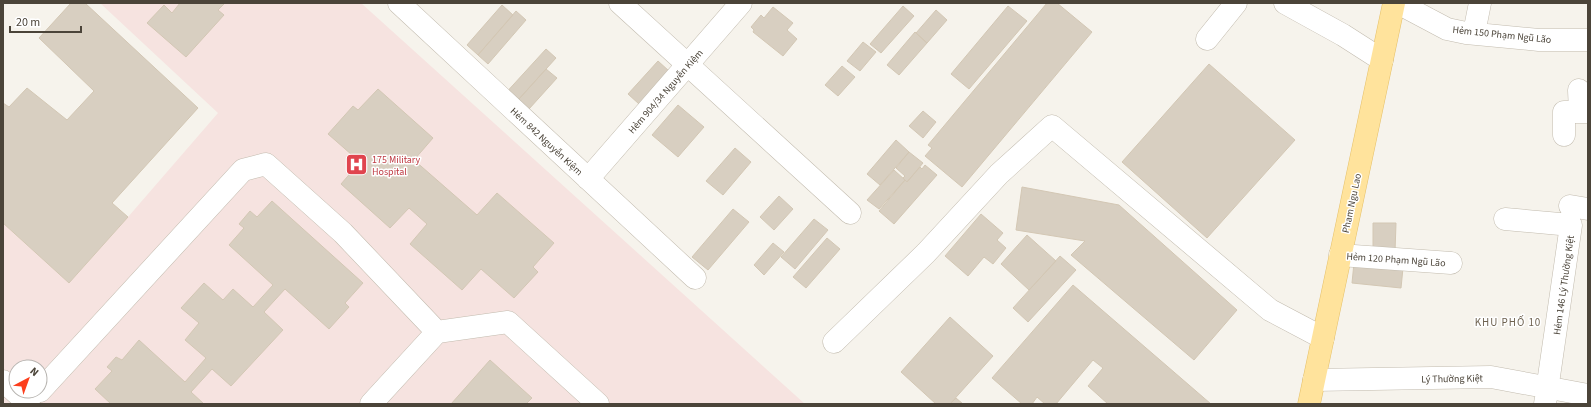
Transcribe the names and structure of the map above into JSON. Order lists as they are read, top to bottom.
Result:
{
  "streets": {
    "main road": ["Pham Ngu Lao"],
    "street": [
      "Hẻm 150 Phạm Ngũ Lão",
      "Hẻm 904/34 Nguyễn Kiệm",
      "Hẻm 842 Nguyễn Kiệm",
      "Hẻm 120 Phạm Ngũ Lão",
      "Hẻm 146 Lý Thường Kiệt",
      "Lý Thường Kiệt"
    ]
  },
  "crossings": [
    ["Hẻm 904/34 Nguyễn Kiệm", "Hẻm 842 Nguyễn Kiệm"],
    ["Pham Ngu Lao", "Hẻm 120 Phạm Ngũ Lão"],
    ["Pham Ngu Lao", "Lý Thường Kiệt"],
    ["Hẻm 146 Lý Thường Kiệt", "Lý Thường Kiệt"]
  ],
  "districts": ["KHU PHỐ 10"],
  "places": {
    "hospital": ["175 Military Hospital"]
  },
  "scale_bar": "20 m",
  "north": "top right"
}
